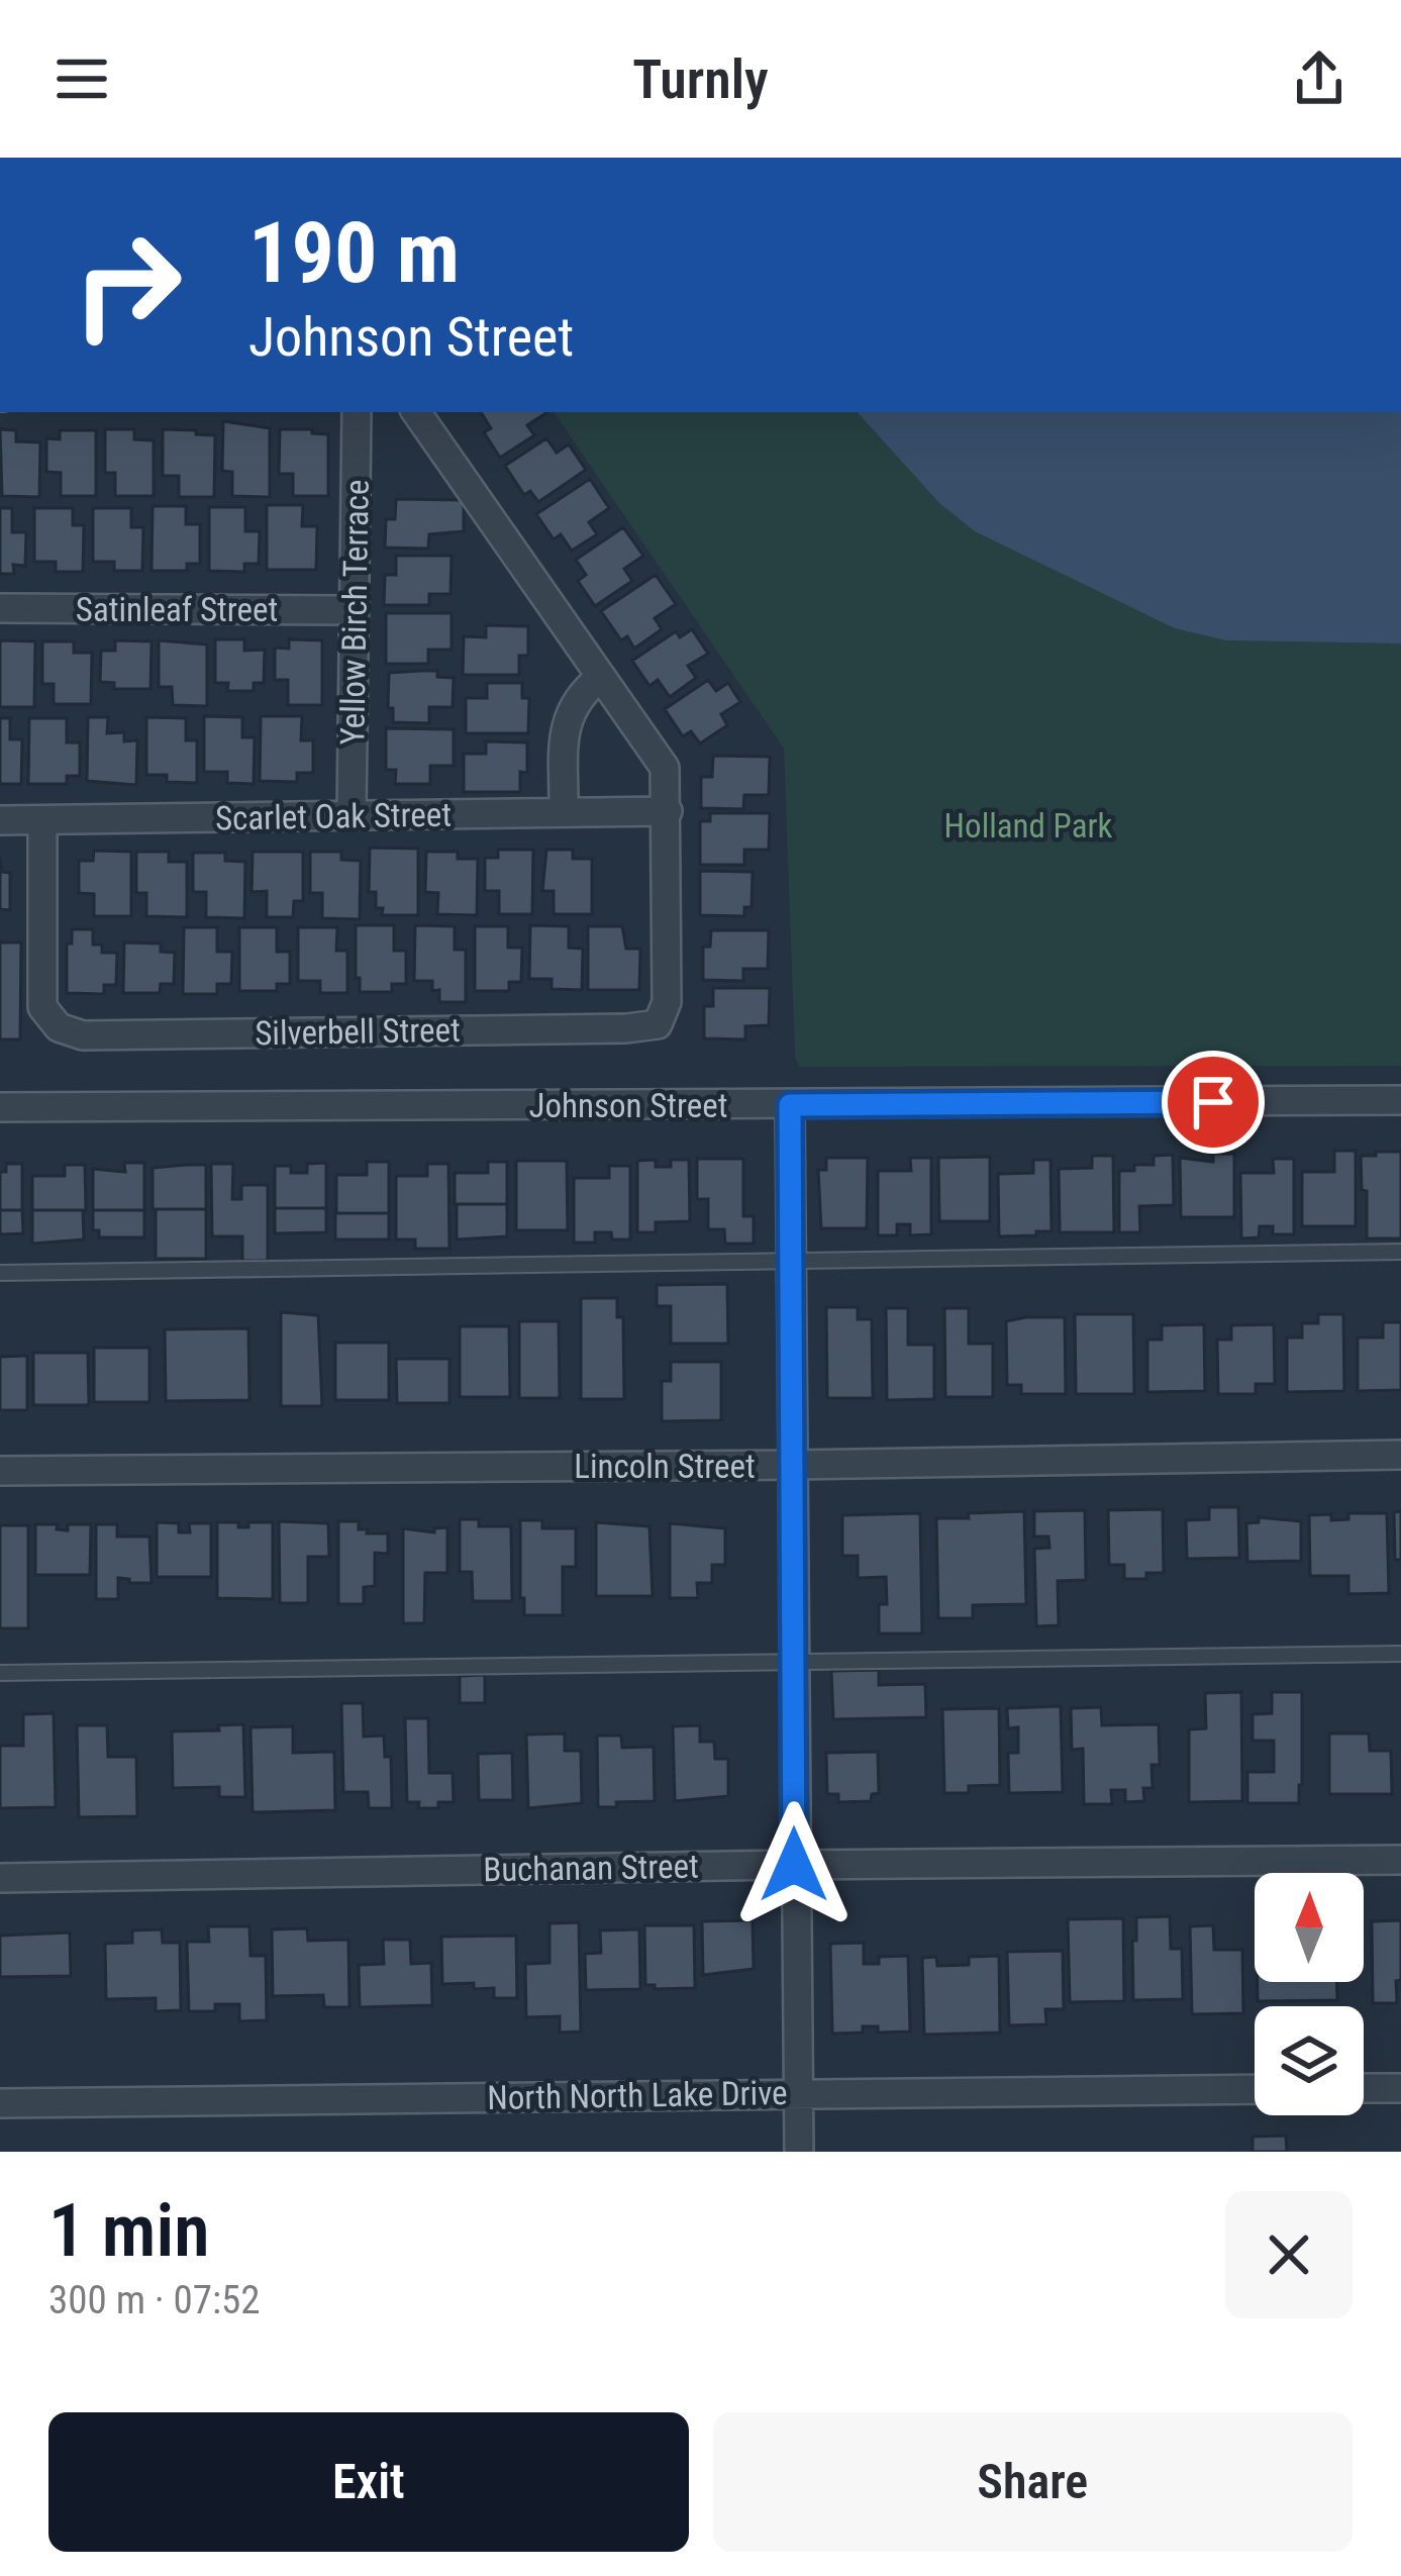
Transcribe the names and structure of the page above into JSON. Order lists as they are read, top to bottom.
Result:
{
  "streets": {
    "street": [
      "Satinleaf Street",
      "Yellow Birch Terrace",
      "Scarlet Oak Street",
      "Silverbell Street",
      "Johnson Street",
      "Lincoln Street",
      "Buchanan Street",
      "North North Lake Drive"
    ]
  },
  "crossings": [
    ["Satinleaf Street", "Yellow Birch Terrace"],
    ["Yellow Birch Terrace", "Scarlet Oak Street"],
    ["Scarlet Oak Street", "Silverbell Street"]
  ],
  "parks": ["Holland Park"],
  "north": "top",
  "page": {
    "header": "Turnly",
    "turn": ["190 m", "Johnson Street"],
    "heading": ["1 min", "300 m · 07:52"],
    "buttons": ["Exit", "Share"]
  }
}
